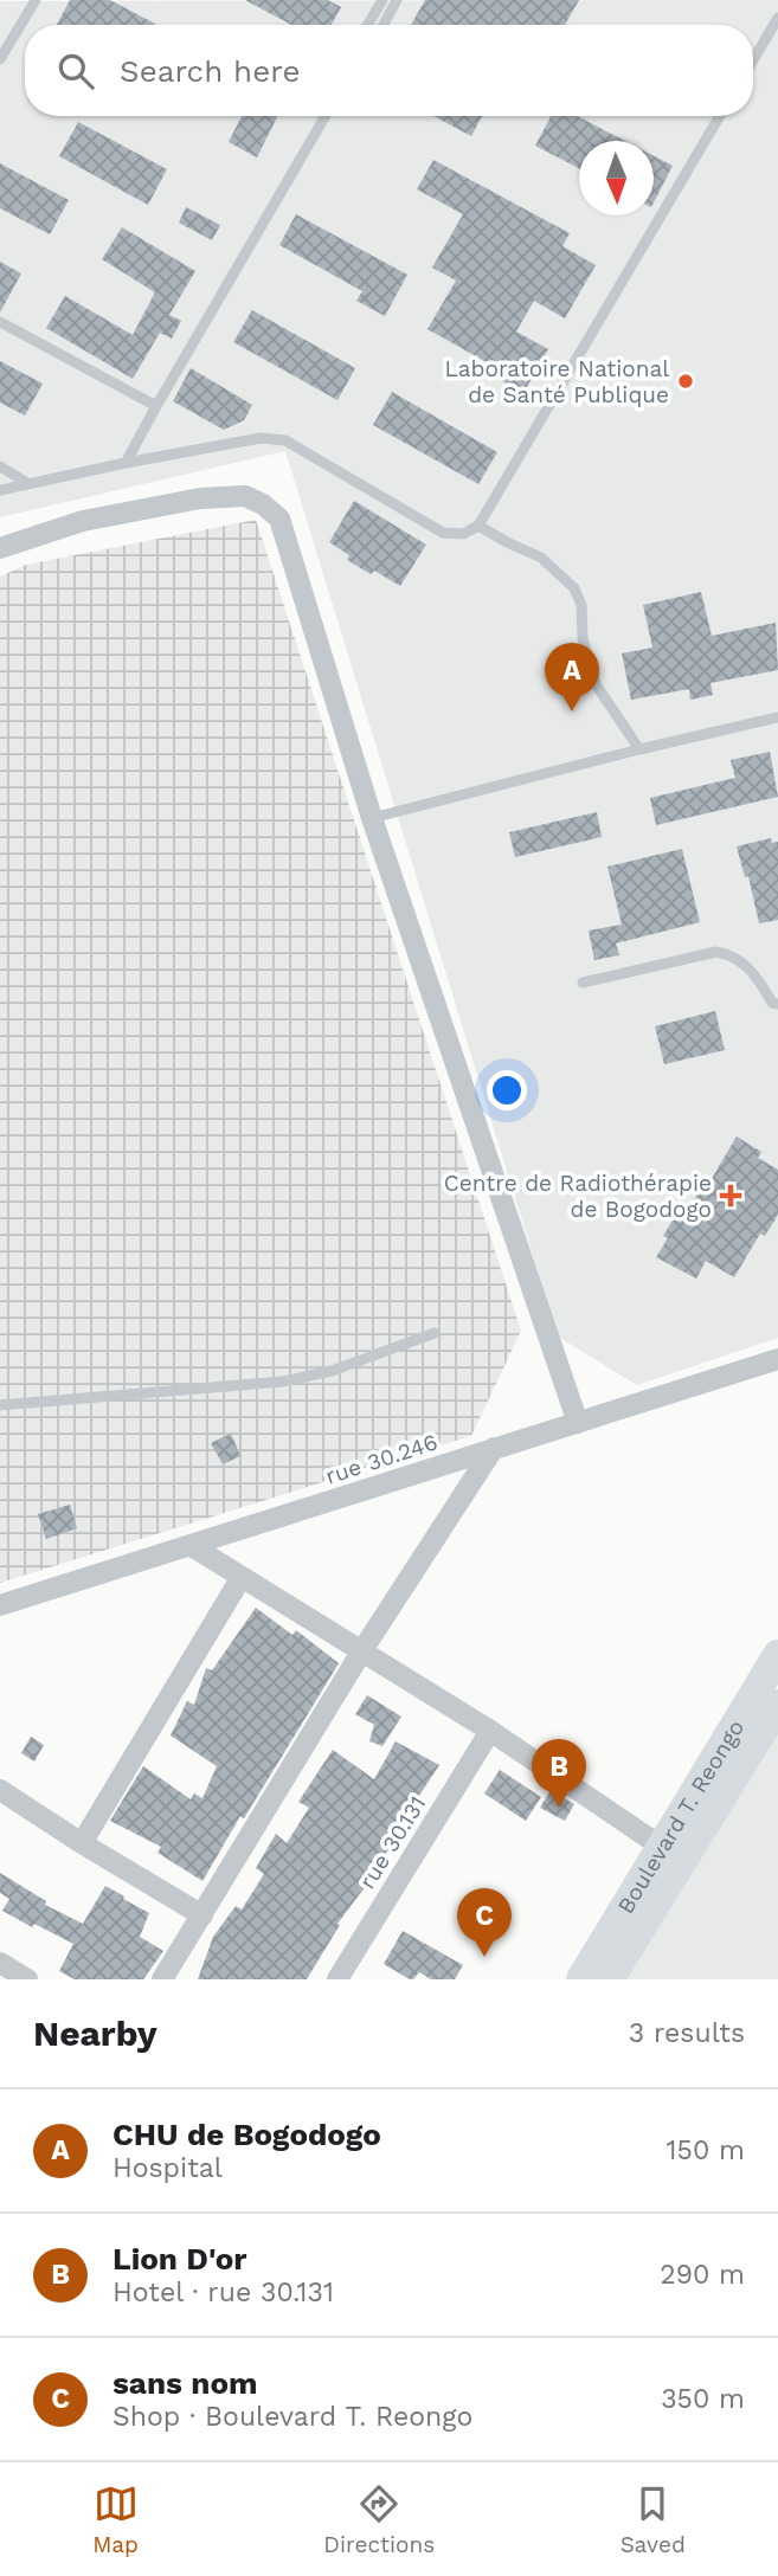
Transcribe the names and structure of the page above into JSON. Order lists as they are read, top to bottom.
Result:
{
  "streets": {
    "main road": ["Boulevard T. Reongo"],
    "street": ["rue 30.246", "rue 30.131"]
  },
  "places": {
    "other": ["Laboratoire National de Santé Publique"],
    "health": ["Centre de Radiothérapie de Bogodogo"]
  },
  "north": "bottom",
  "page": {
    "search": "Search here",
    "pins": ["A", "B", "C"],
    "heading": ["Nearby", "3 results"],
    "list": [
      {
        "mark": "A",
        "name": "CHU de Bogodogo",
        "note": "Hospital",
        "value": "150 m"
      },
      {
        "mark": "B",
        "name": "Lion D'or",
        "note": "Hotel · rue 30.131",
        "value": "290 m"
      },
      {
        "mark": "C",
        "name": "sans nom",
        "note": "Shop · Boulevard T. Reongo",
        "value": "350 m"
      }
    ],
    "nav": ["Map", "Directions", "Saved"]
  }
}
